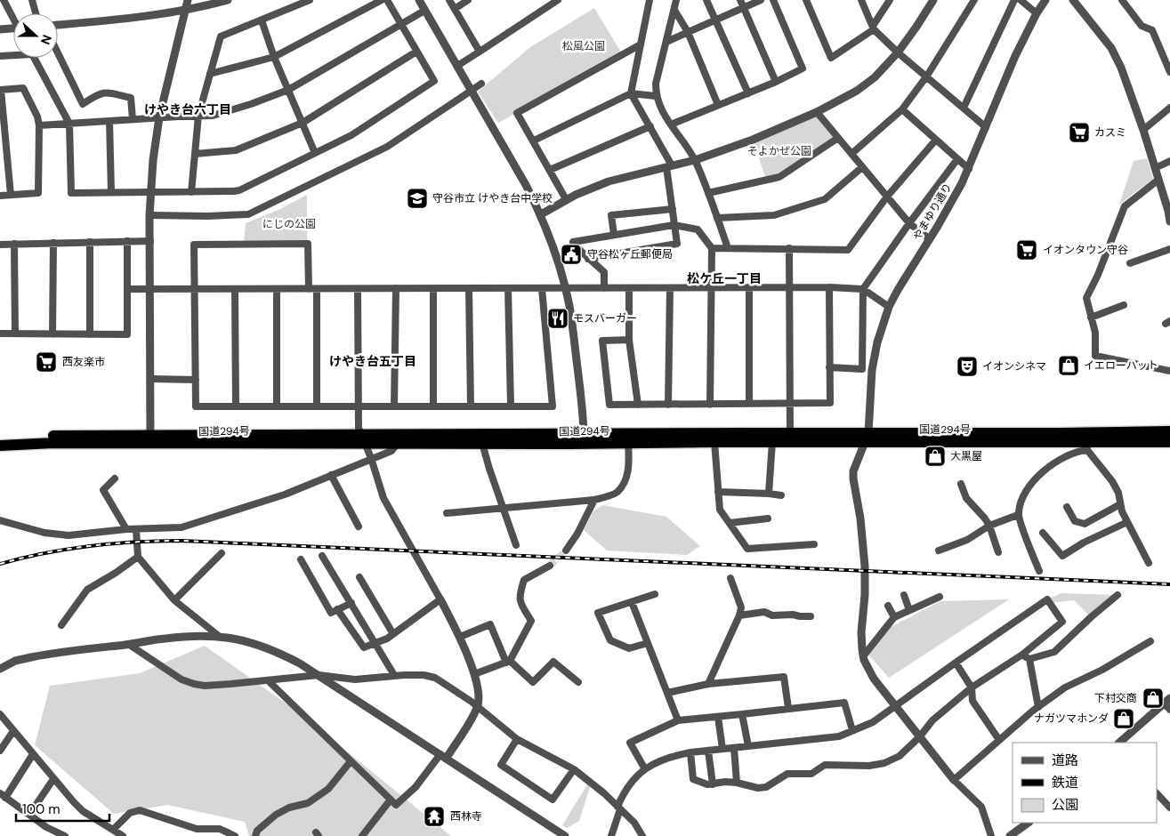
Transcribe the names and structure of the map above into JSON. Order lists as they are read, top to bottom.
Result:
{
  "streets": {
    "highway": ["国道294号"],
    "street": ["やまゆり通り"]
  },
  "crossings": [
    ["やまゆり通り", "国道294号"]
  ],
  "districts": ["けやき台六丁目", "松ケ丘一丁目", "けやき台五丁目"],
  "parks": ["松風公園", "そよかぜ公園", "にじの公園"],
  "places": {
    "supermarket": ["カスミ", "イオンタウン守谷", "西友楽市"],
    "school or university": ["守谷市立 けやき台中学校"],
    "public building": ["守谷松ヶ丘郵便局"],
    "restaurant": ["モスバーガー"],
    "shop": [
      "イエローハット",
      "大黒屋",
      "下村交商",
      "ナガツマホンダ"
    ],
    "theatre": ["イオンシネマ"],
    "temple": ["西林寺"]
  },
  "legend": ["道路", "鉄道", "公園"],
  "scale_bar": "100 m",
  "north": "right"
}
